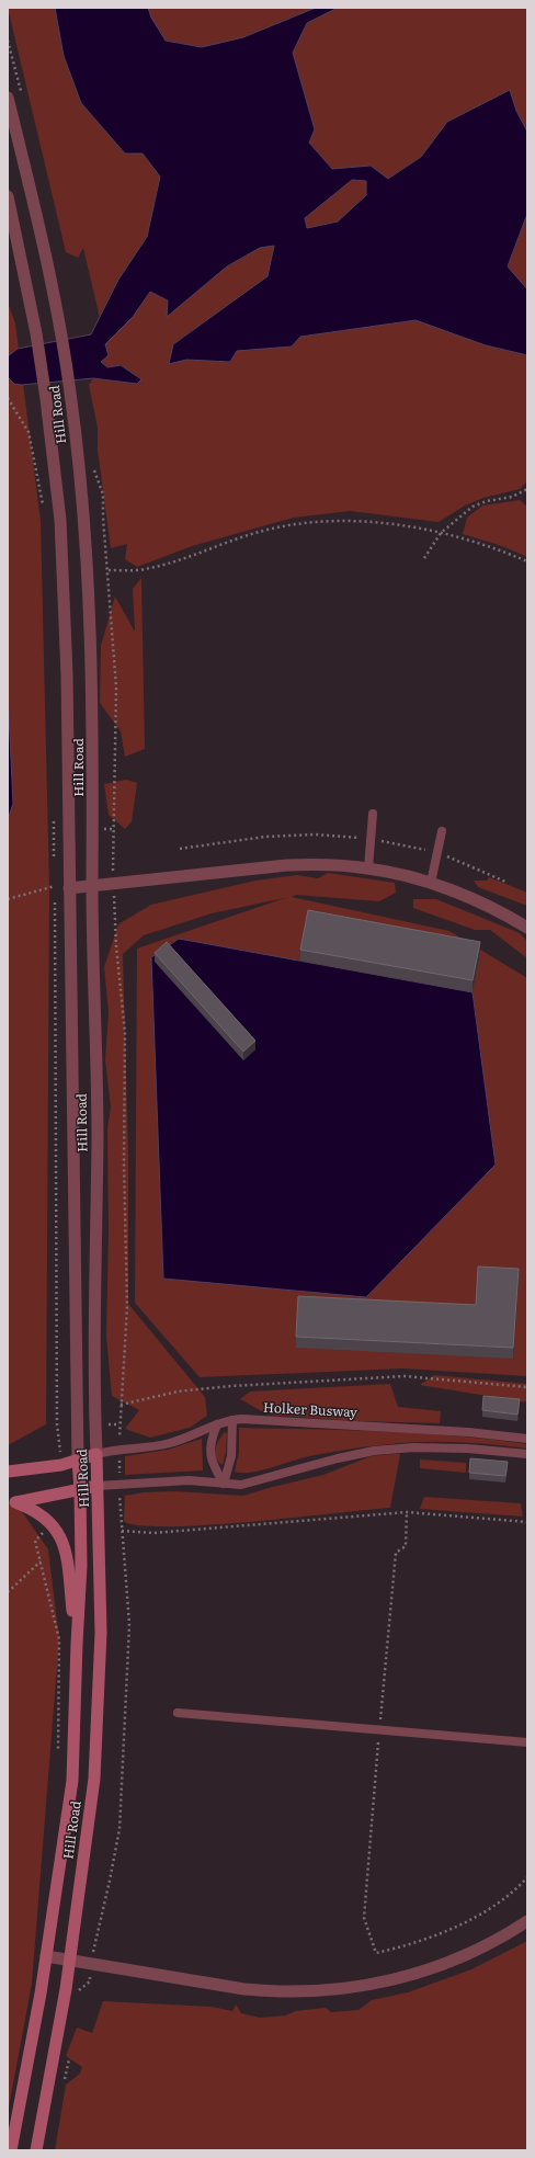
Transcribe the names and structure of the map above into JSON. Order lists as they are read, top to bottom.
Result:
{
  "streets": {
    "main road": ["Hill Road"],
    "lane": ["Holker Busway"]
  },
  "crossings": [
    ["Hill Road", "Holker Busway"]
  ]
}
